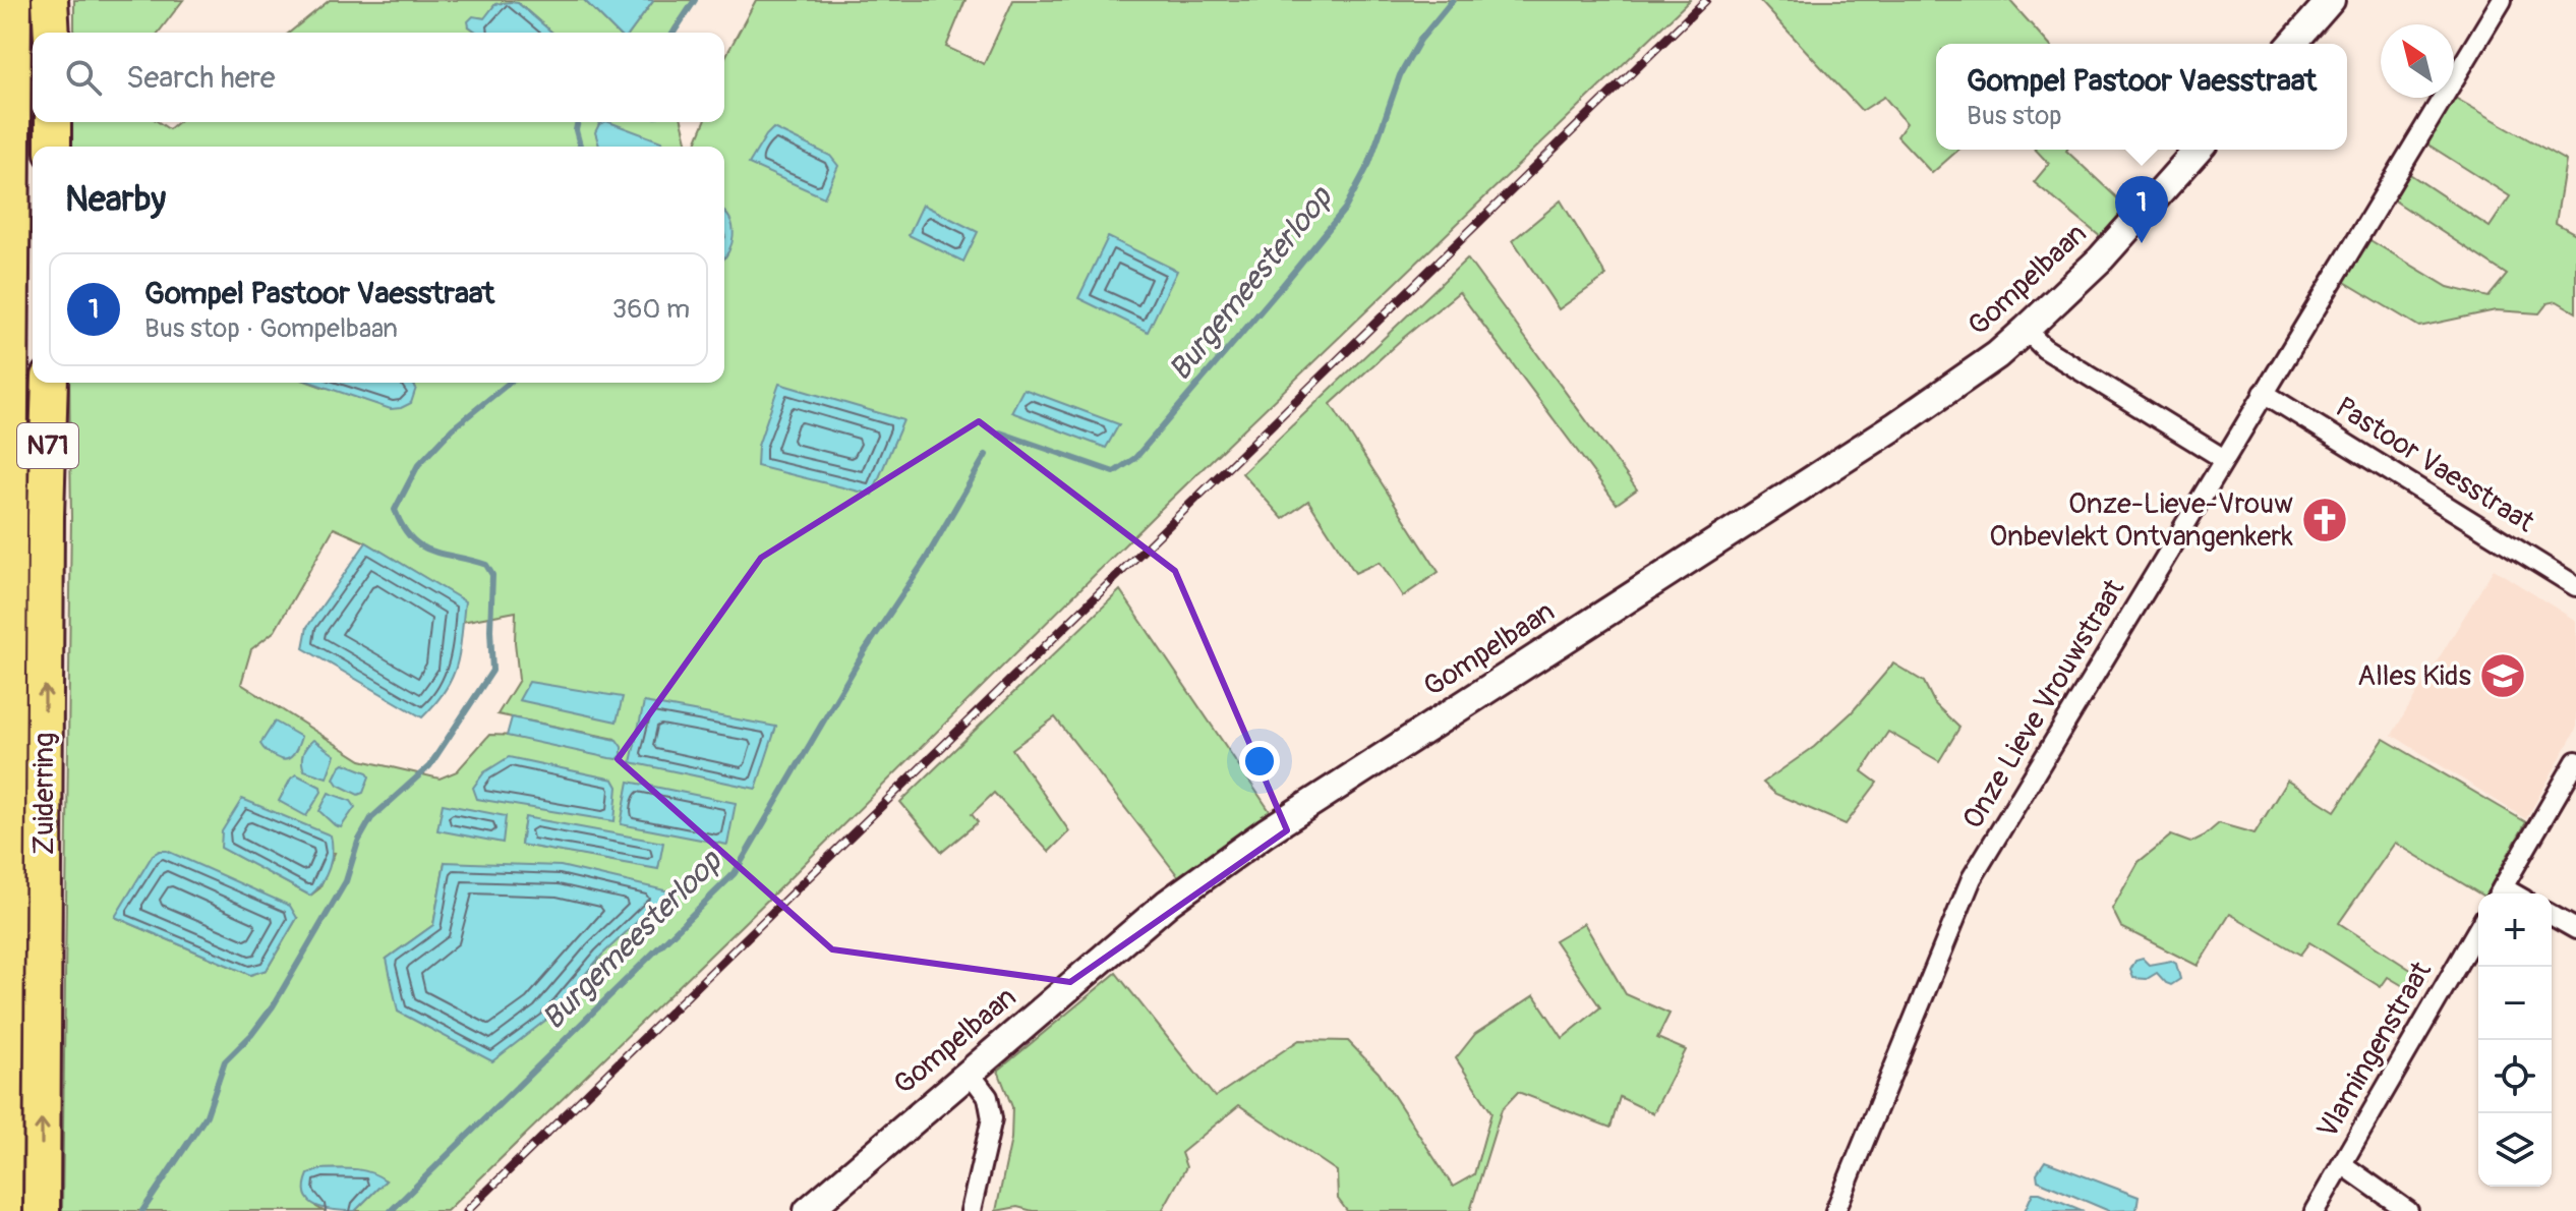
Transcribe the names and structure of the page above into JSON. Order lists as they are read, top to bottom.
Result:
{
  "streets": {
    "highway": ["N71", "Zuiderring"],
    "street": [
      "Gompelbaan",
      "Pastoor Vaesstraat",
      "Onze Lieve Vrouwstraat",
      "Vlamingenstraat"
    ]
  },
  "crossings": [
    ["Pastoor Vaesstraat", "Onze Lieve Vrouwstraat"]
  ],
  "water": ["Burgemeesterloop"],
  "places": {
    "church": ["Onze-Lieve-Vrouw Onbevlekt Ontvangenkerk"],
    "school or university": ["Alles Kids"]
  },
  "north": "top left",
  "page": {
    "search": "Search here",
    "popup": ["Gompel Pastoor Vaesstraat", "Bus stop"],
    "heading": "Nearby",
    "pins": "1",
    "list": [
      {
        "mark": "1",
        "name": "Gompel Pastoor Vaesstraat",
        "note": "Bus stop · Gompelbaan",
        "value": "360 m"
      }
    ],
    "map_buttons": ["+", "−"]
  }
}
